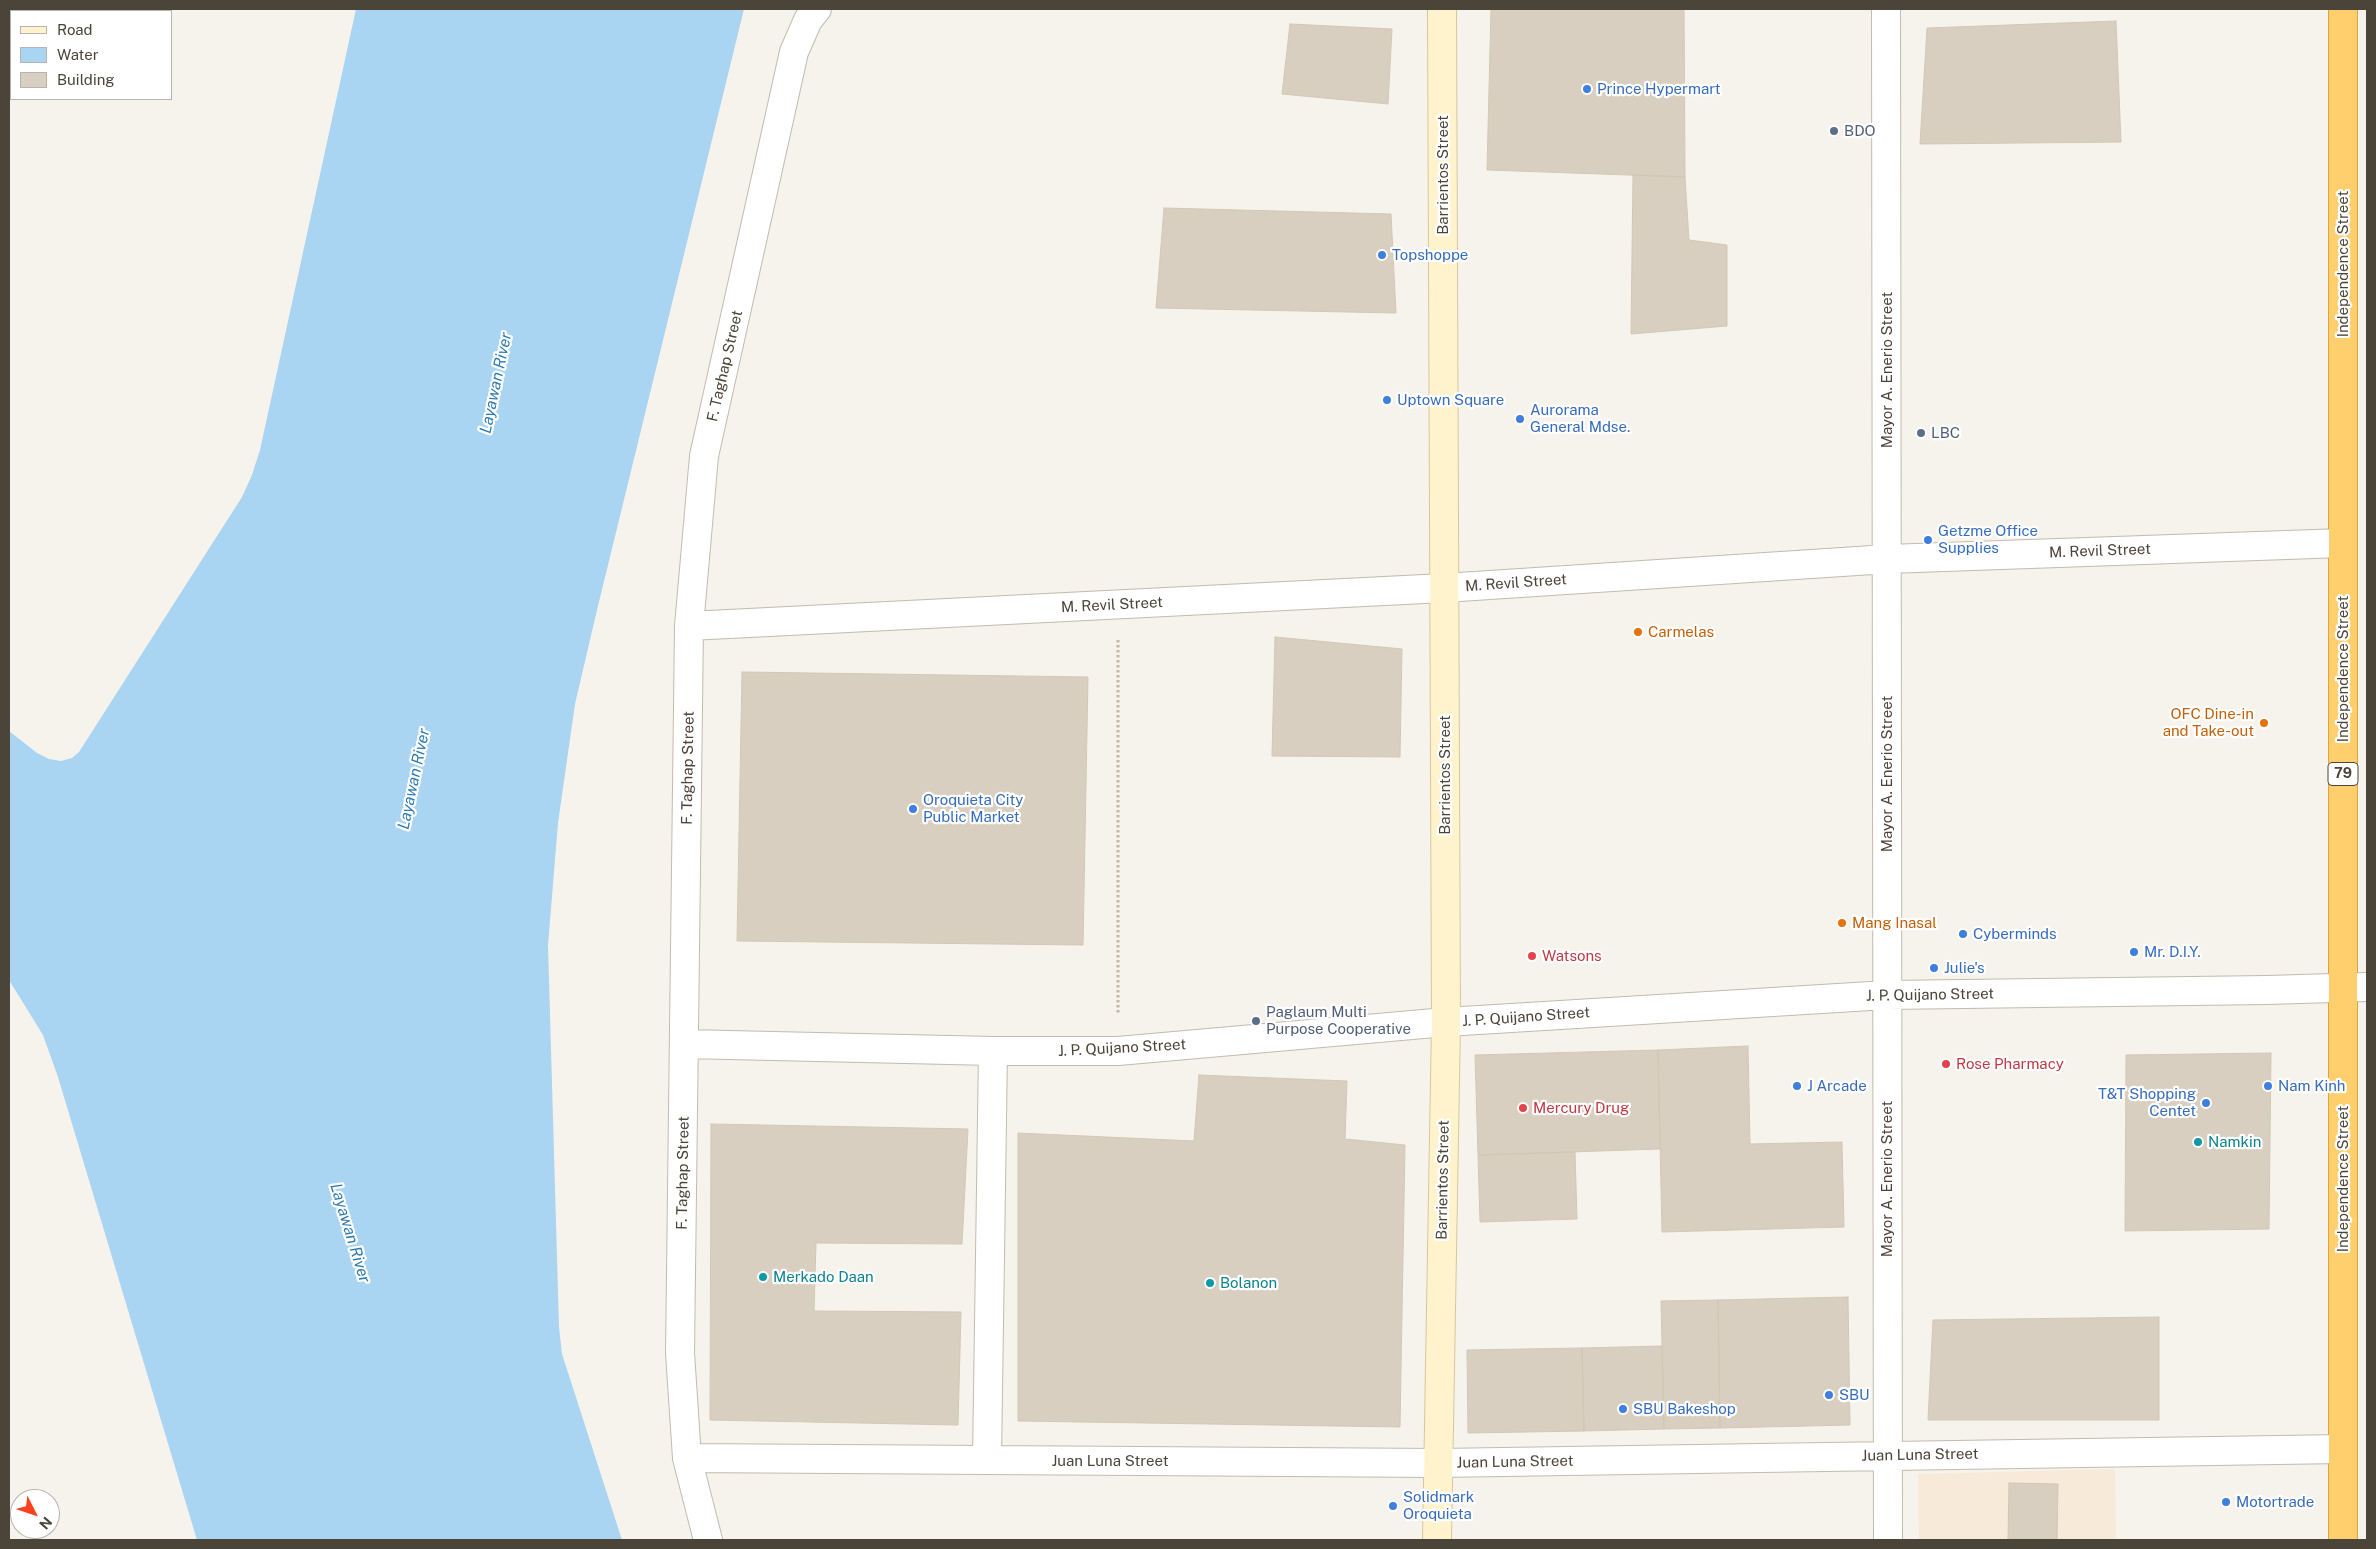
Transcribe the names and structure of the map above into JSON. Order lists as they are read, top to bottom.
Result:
{
  "streets": {
    "highway": ["Independence Street", "79"],
    "street": [
      "Barrientos Street",
      "F. Taghap Street",
      "Mayor A. Enerio Street",
      "M. Revil Street",
      "J. P. Quijano Street",
      "Juan Luna Street"
    ]
  },
  "crossings": [
    ["Barrientos Street", "M. Revil Street"],
    ["Barrientos Street", "J. P. Quijano Street"],
    ["Barrientos Street", "Juan Luna Street"],
    ["Independence Street", "M. Revil Street"],
    ["Independence Street", "J. P. Quijano Street"],
    ["Independence Street", "Juan Luna Street"],
    ["F. Taghap Street", "M. Revil Street"],
    ["F. Taghap Street", "J. P. Quijano Street"],
    ["F. Taghap Street", "Juan Luna Street"],
    ["Mayor A. Enerio Street", "M. Revil Street"],
    ["Mayor A. Enerio Street", "J. P. Quijano Street"],
    ["Mayor A. Enerio Street", "Juan Luna Street"]
  ],
  "water": ["Layawan River"],
  "places": [
    "Prince Hypermart",
    "BDO",
    "Topshoppe",
    "Uptown Square",
    "Aurorama General Mdse.",
    "LBC",
    "Getzme Office Supplies",
    "Carmelas",
    "OFC Dine-in and Take-out",
    "Oroquieta City Public Market",
    "Mang Inasal",
    "Cyberminds",
    "Mr. D.I.Y.",
    "Watsons",
    "Julie's",
    "Paglaum Multi Purpose Cooperative",
    "Rose Pharmacy",
    "J Arcade",
    "Nam Kinh",
    "T&T Shopping Centet",
    "Mercury Drug",
    "Namkin",
    "Merkado Daan",
    "Bolanon",
    "SBU",
    "SBU Bakeshop",
    "Motortrade",
    "Solidmark Oroquieta"
  ],
  "legend": ["Road", "Water", "Building"],
  "north": "bottom right"
}
